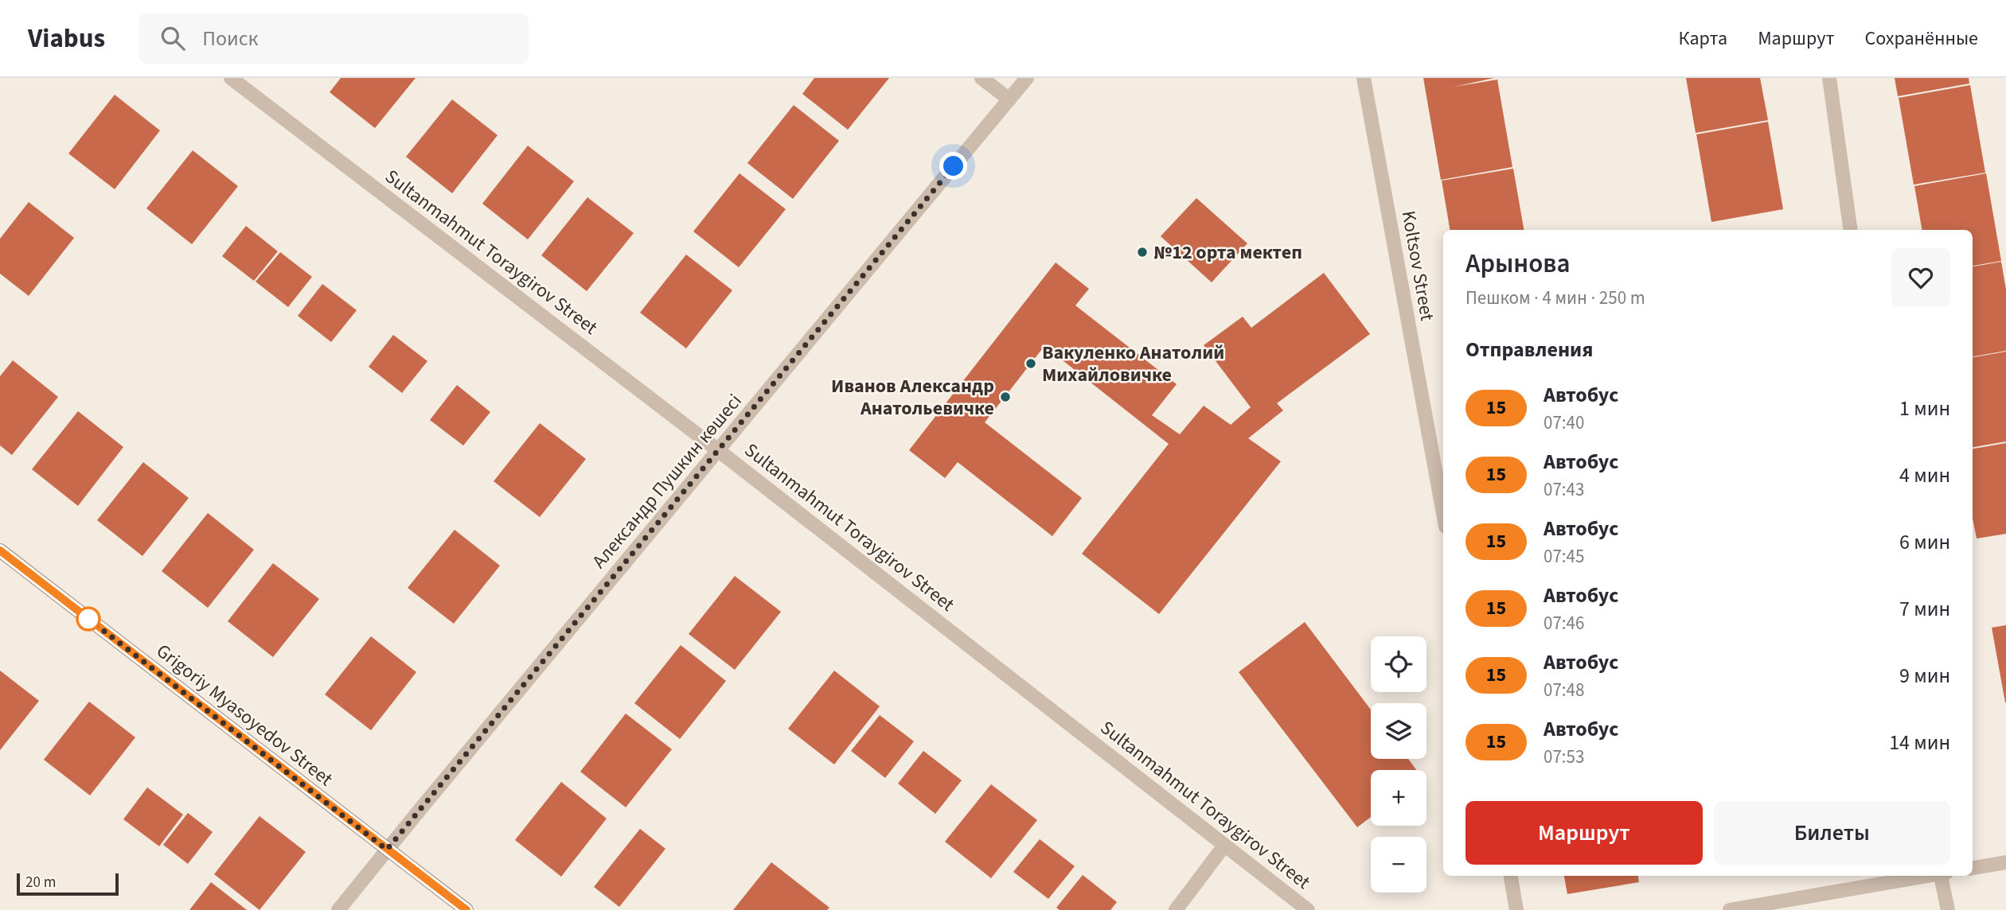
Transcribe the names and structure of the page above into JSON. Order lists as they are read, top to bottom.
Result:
{
  "streets": {
    "main road": ["Grigoriy Myasoyedov Street"],
    "street": ["Sultanmahmut Toraygirov Street", "Koltsov Street", "Александр Пушкин көшесі"]
  },
  "crossings": [
    ["Sultanmahmut Toraygirov Street", "Александр Пушкин көшесі"],
    ["Александр Пушкин көшесі", "Grigoriy Myasoyedov Street"]
  ],
  "places": ["№12 орта мектеп", "Вакуленко Анатолий Михайловичке", "Иванов Александр Анатольевичке"],
  "lines": ["bus line 15"],
  "scale_bar": "20 m",
  "page": {
    "header": "Viabus",
    "search": "Поиск",
    "nav": ["Карта", "Маршрут", "Сохранённые"],
    "heading": [
      ["Арынова", "Пешком · 4 мин · 250 m"],
      "Отправления"
    ],
    "list": [
      {
        "mark": "15",
        "name": "Автобус",
        "note": "07:40",
        "value": "1 мин"
      },
      {
        "mark": "15",
        "name": "Автобус",
        "note": "07:43",
        "value": "4 мин"
      },
      {
        "mark": "15",
        "name": "Автобус",
        "note": "07:45",
        "value": "6 мин"
      },
      {
        "mark": "15",
        "name": "Автобус",
        "note": "07:46",
        "value": "7 мин"
      },
      {
        "mark": "15",
        "name": "Автобус",
        "note": "07:48",
        "value": "9 мин"
      },
      {
        "mark": "15",
        "name": "Автобус",
        "note": "07:53",
        "value": "14 мин"
      }
    ],
    "map_buttons": ["+", "−"],
    "buttons": ["Маршрут", "Билеты"],
    "scale": "20 m"
  }
}
